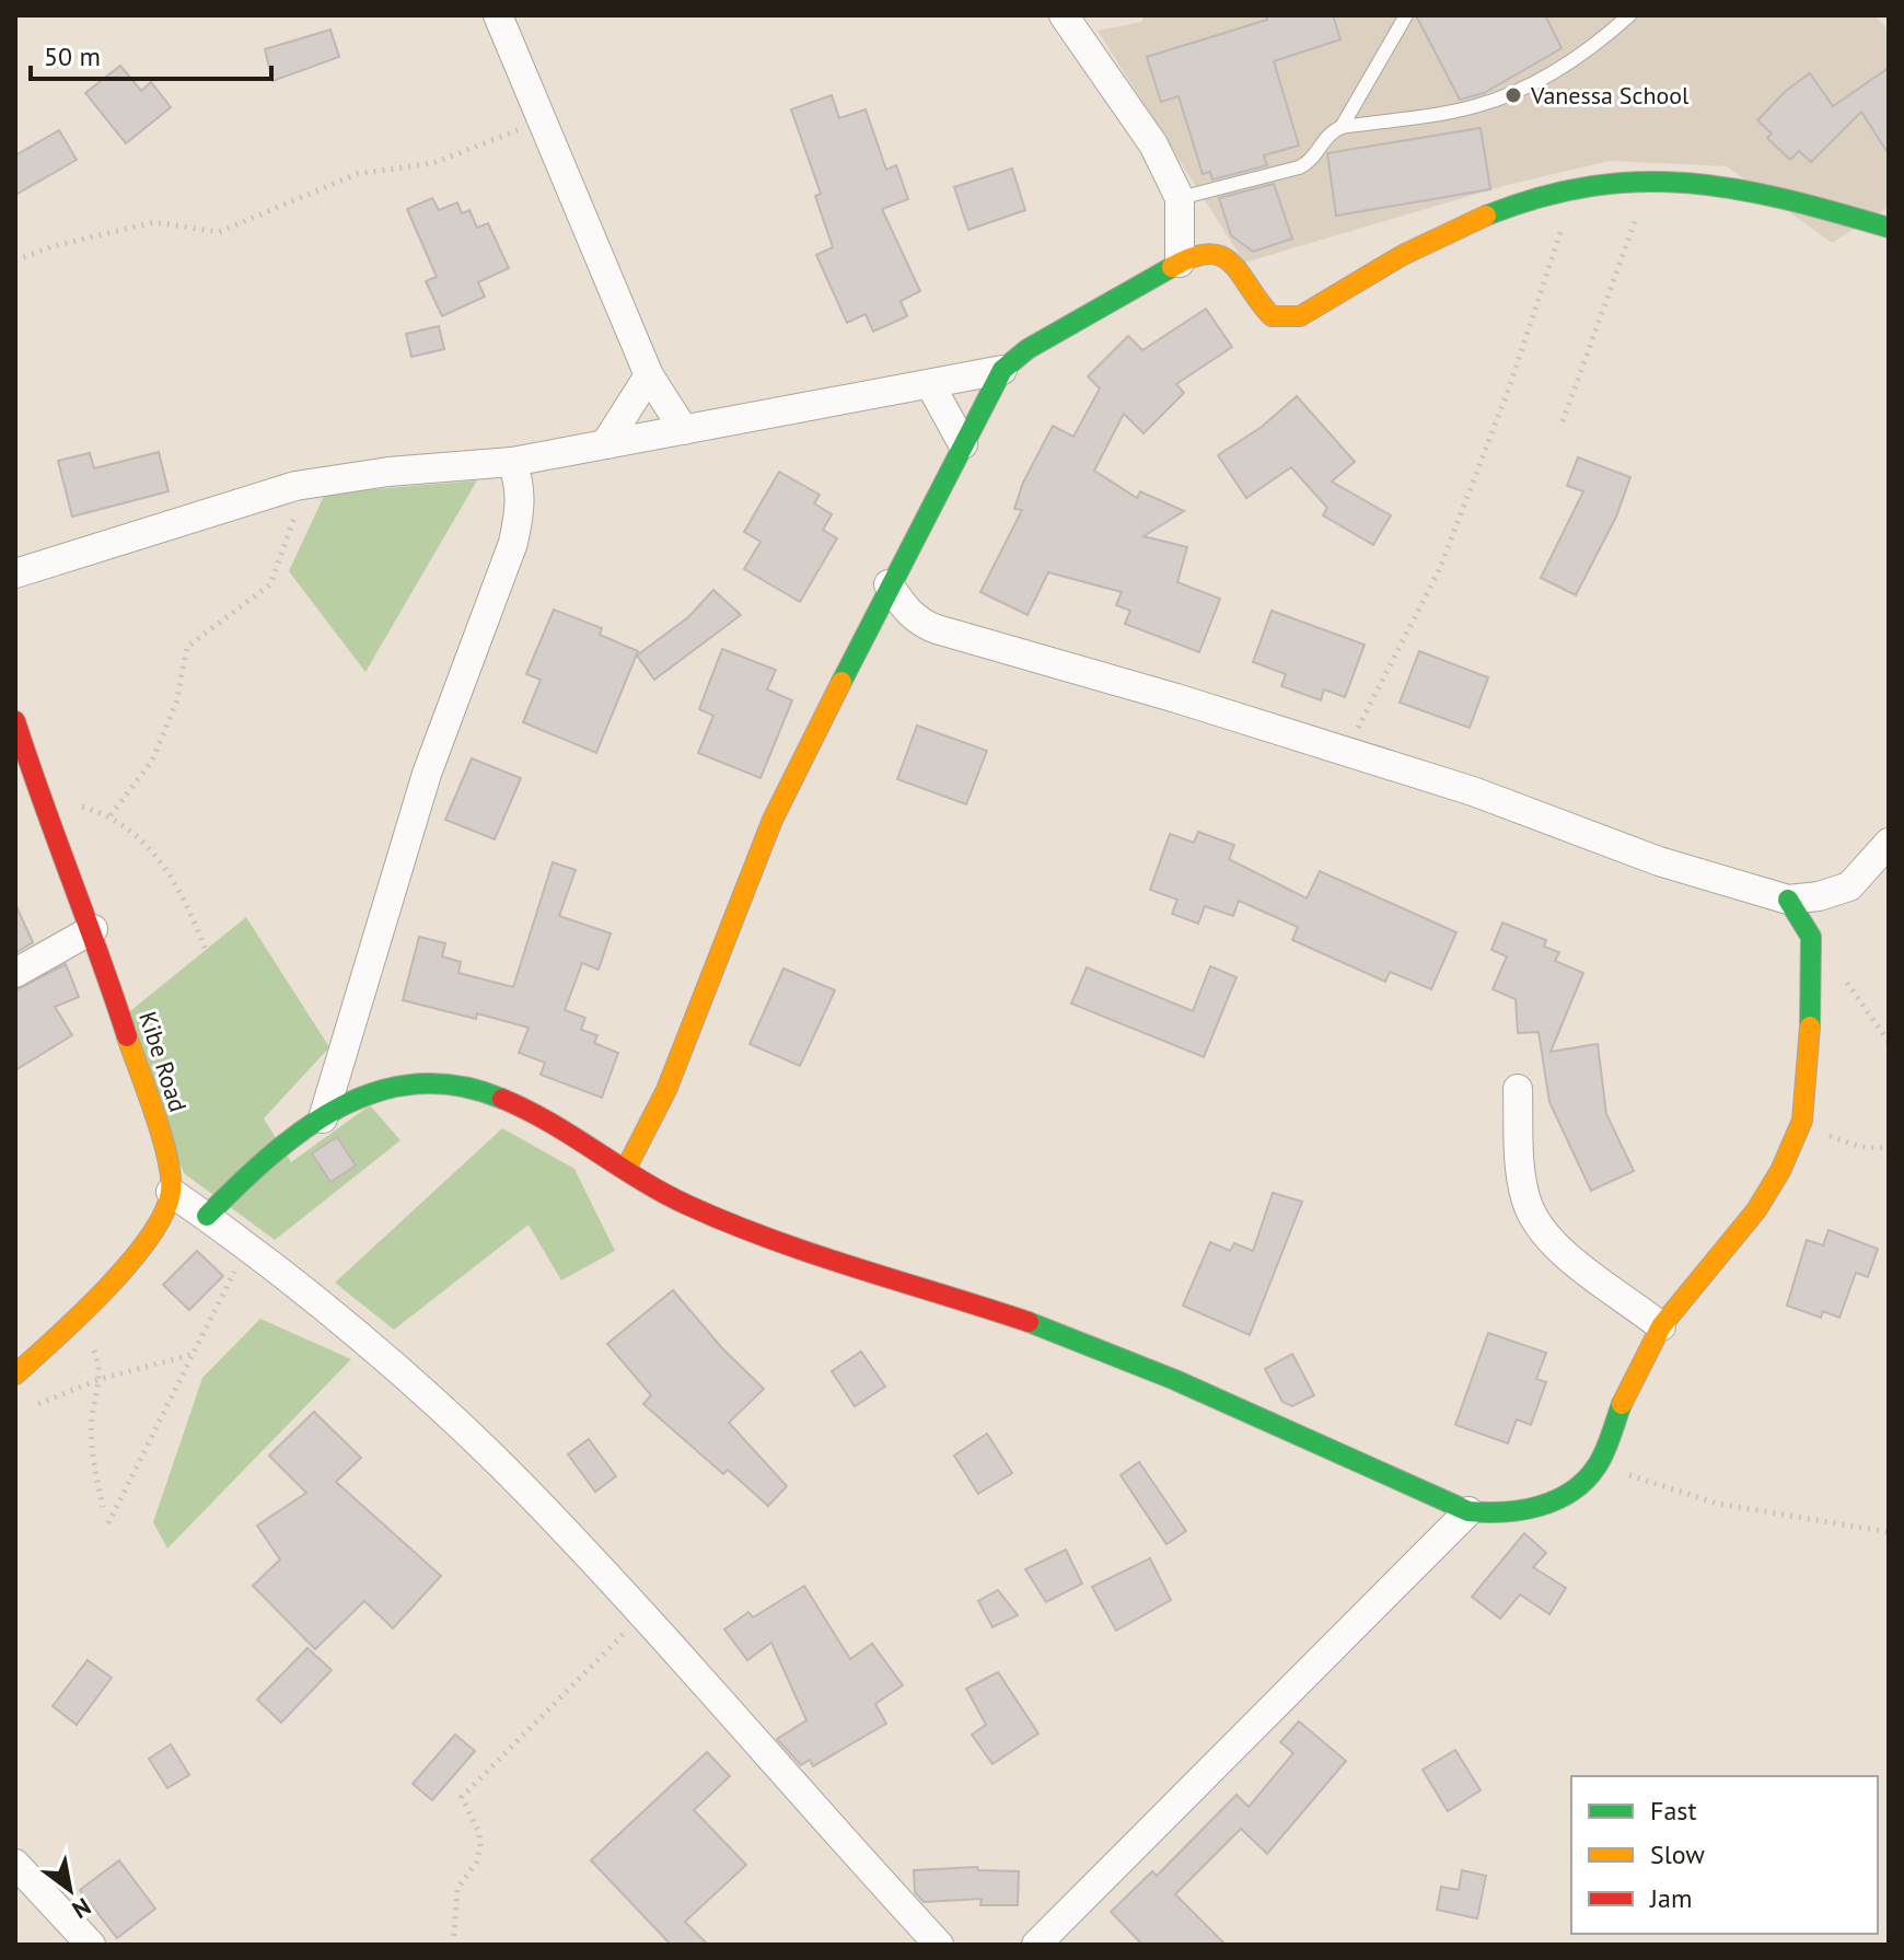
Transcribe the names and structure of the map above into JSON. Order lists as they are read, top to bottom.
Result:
{
  "streets": {
    "street": ["Kibe Road"]
  },
  "places": ["Vanessa School"],
  "legend": ["Fast", "Slow", "Jam"],
  "scale_bar": "50 m",
  "north": "bottom right"
}
